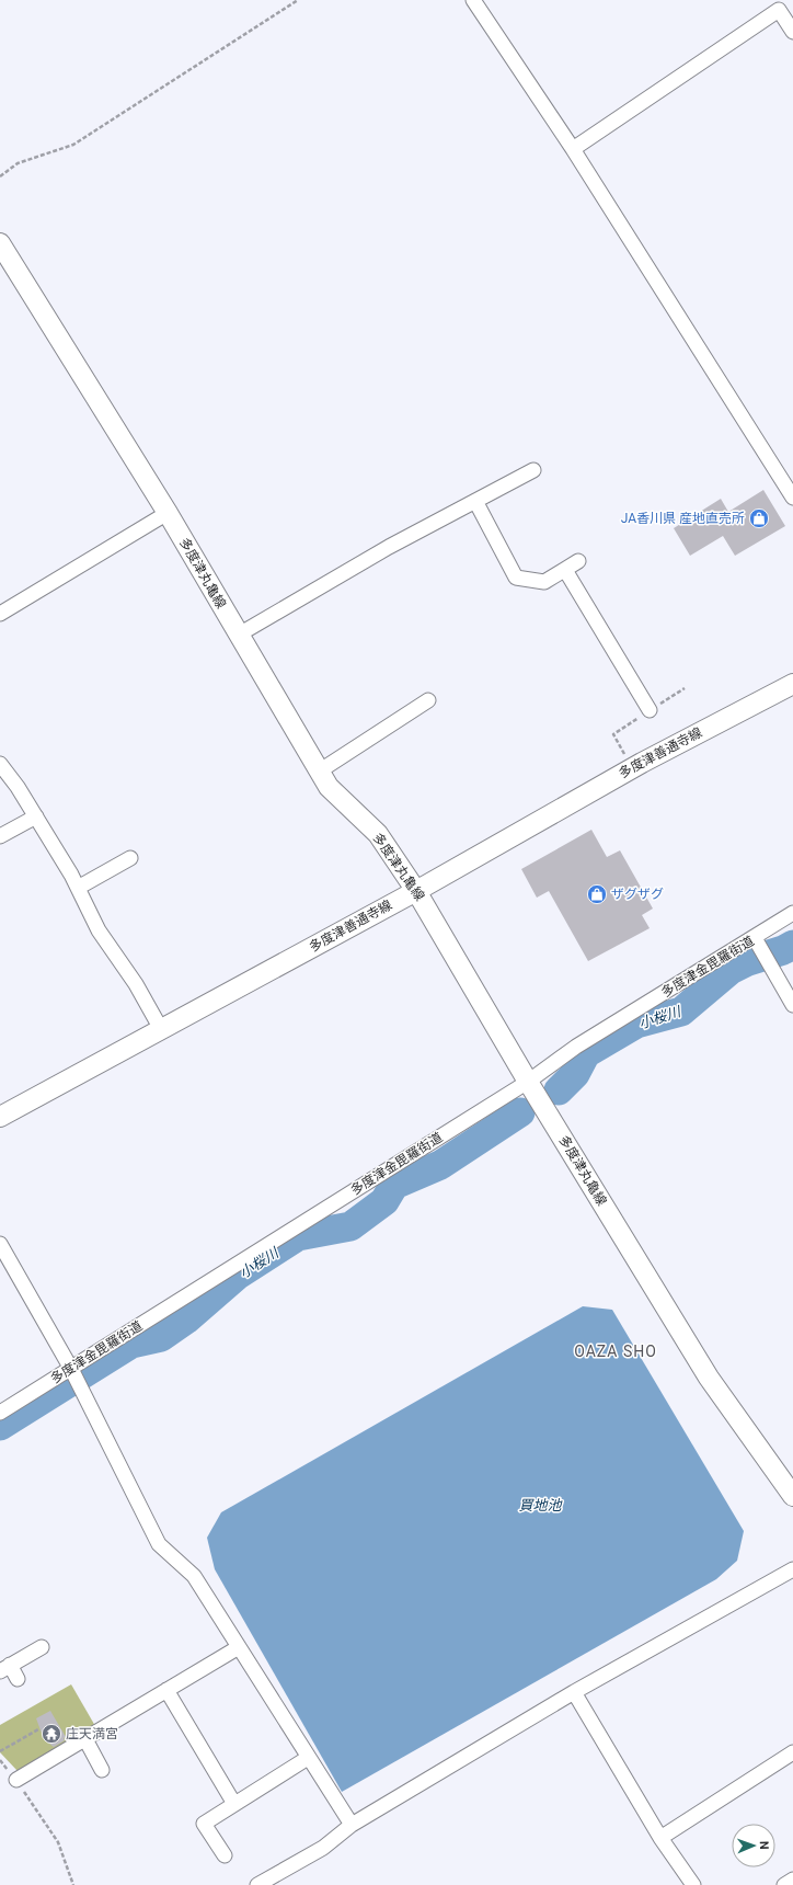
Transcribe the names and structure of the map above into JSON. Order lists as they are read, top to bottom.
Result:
{
  "streets": {
    "main road": ["多度津丸亀線", "多度津善通寺線"],
    "street": ["多度津金毘羅街道"]
  },
  "crossings": [
    ["多度津丸亀線", "多度津善通寺線"],
    ["多度津丸亀線", "多度津金毘羅街道"]
  ],
  "districts": ["OAZA SHO"],
  "water": ["小桜川", "買地池"],
  "places": {
    "shop": ["JA香川県 産地直売所", "ザグザグ"],
    "temple": ["庄天満宮"]
  },
  "north": "right"
}
